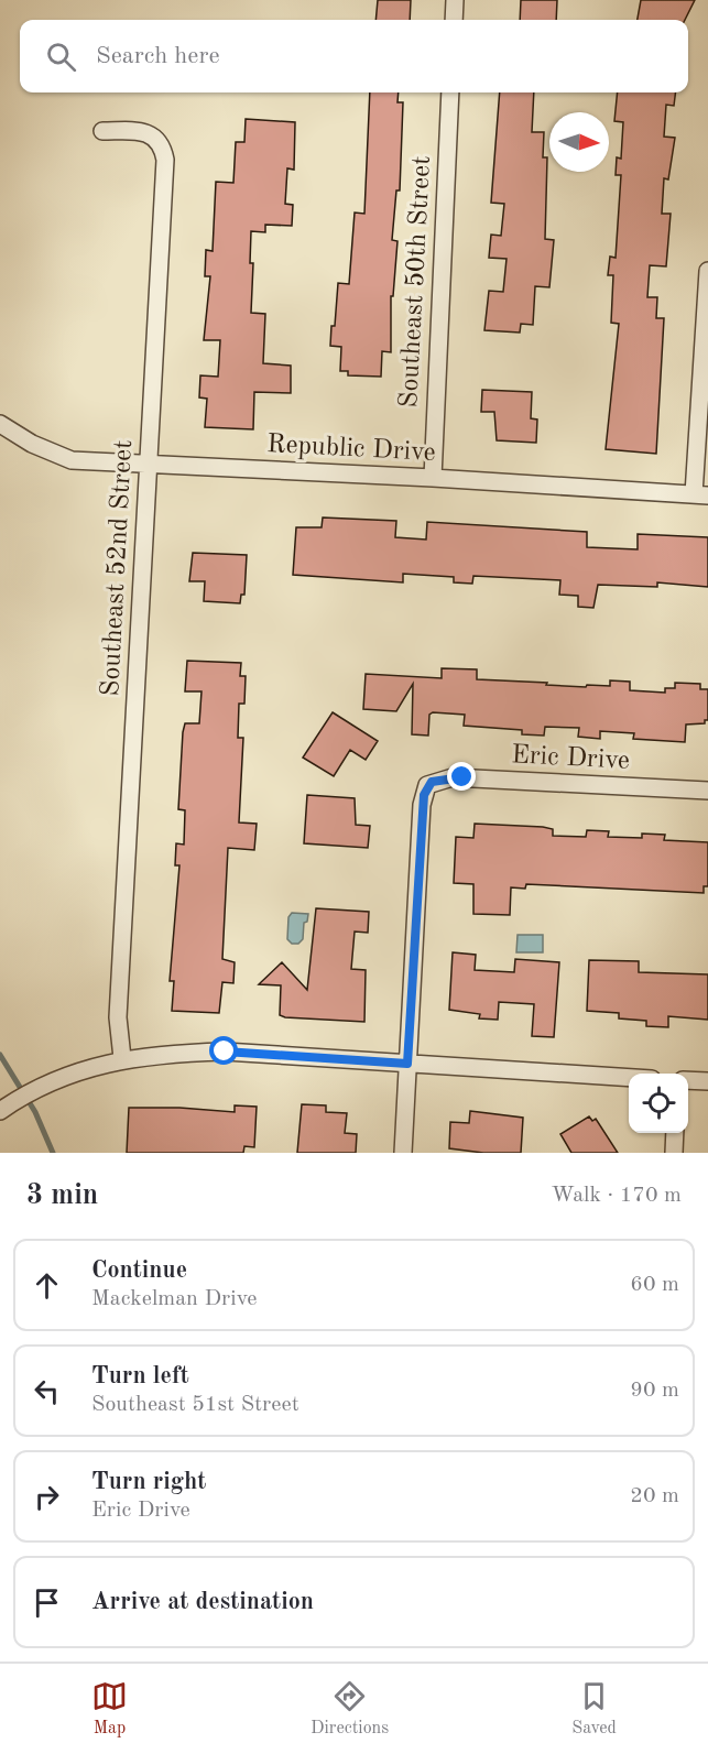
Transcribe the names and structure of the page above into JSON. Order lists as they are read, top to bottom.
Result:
{
  "streets": {
    "street": [
      "Southeast 50th Street",
      "Republic Drive",
      "Southeast 52nd Street",
      "Eric Drive"
    ]
  },
  "crossings": [
    ["Southeast 50th Street", "Republic Drive"],
    ["Republic Drive", "Southeast 52nd Street"]
  ],
  "north": "right",
  "page": {
    "search": "Search here",
    "heading": ["3 min", "Walk · 170 m"],
    "list": [
      ["Continue", "Mackelman Drive", "60 m"],
      ["Turn left", "Southeast 51st Street", "90 m"],
      ["Turn right", "Eric Drive", "20 m"],
      "Arrive at destination"
    ],
    "nav": ["Map", "Directions", "Saved"]
  }
}
